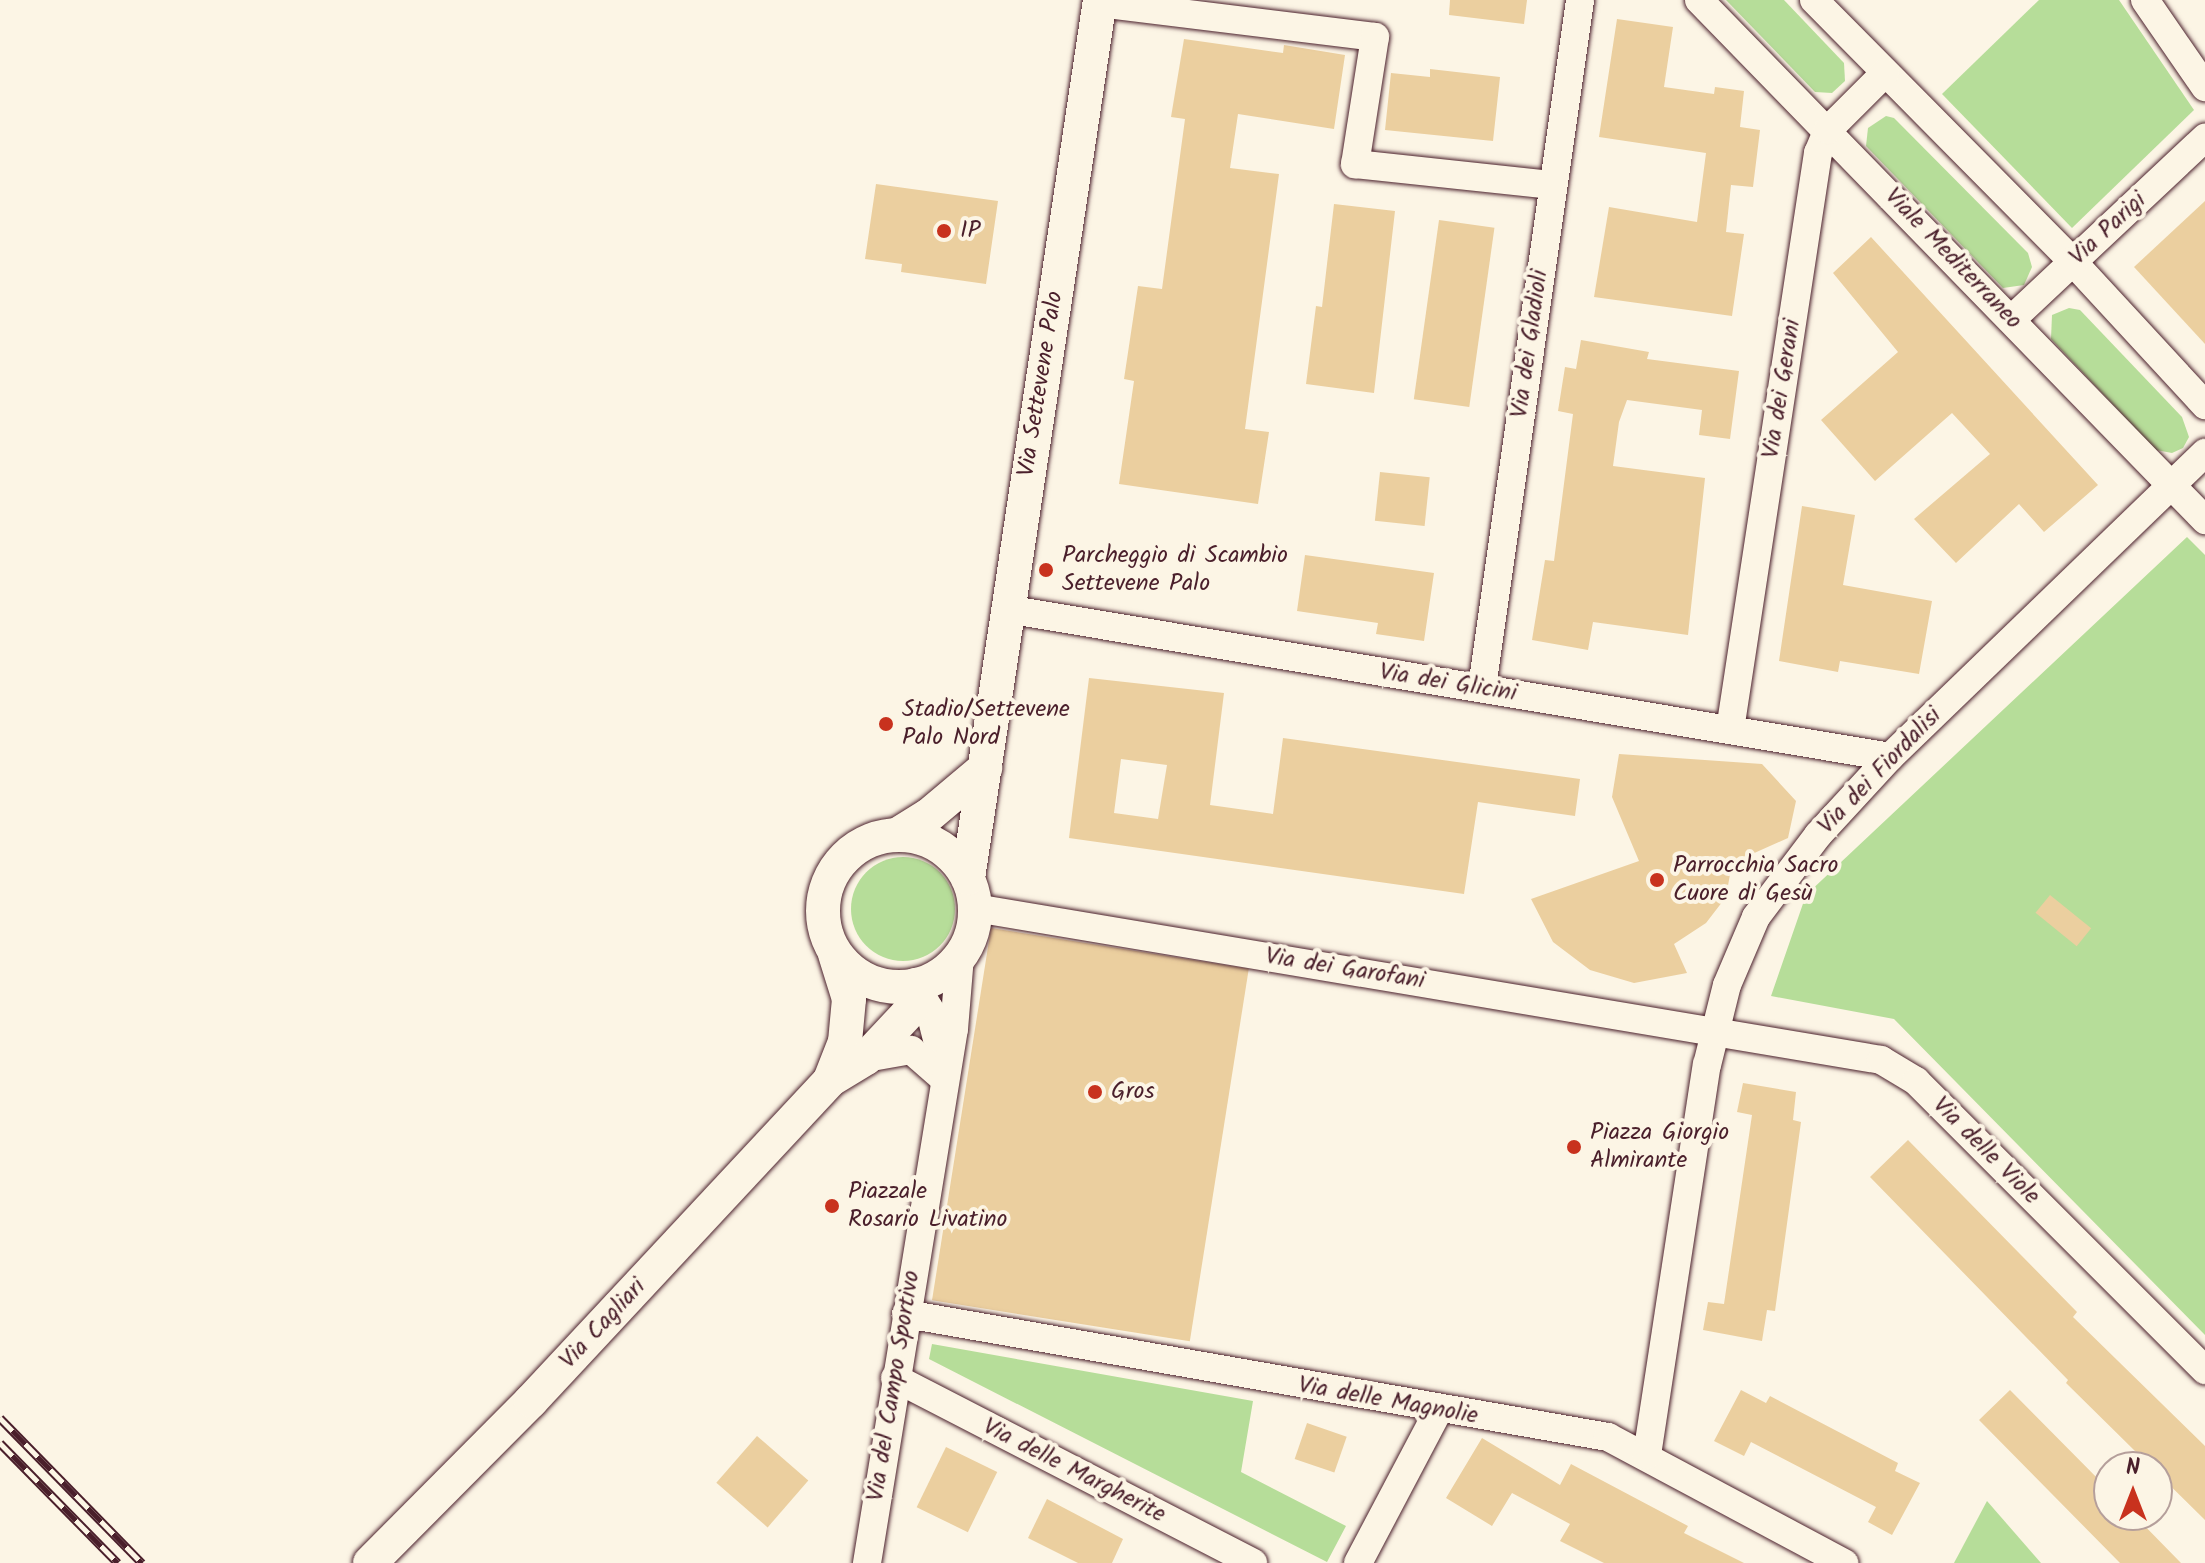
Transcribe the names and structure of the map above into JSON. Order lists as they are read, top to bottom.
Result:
{
  "streets": {
    "street": [
      "Via Parigi",
      "Viale Mediterraneo",
      "Via dei Gladioli",
      "Via Settevene Palo",
      "Via dei Gerani",
      "Via dei Glicini",
      "Via dei Fiordalisi",
      "Via dei Garofani",
      "Via delle Viole",
      "Via Cagliari",
      "Via del Campo Sportivo",
      "Via delle Magnolie",
      "Via delle Margherite"
    ]
  },
  "crossings": [
    ["Via Parigi", "Viale Mediterraneo"],
    ["Viale Mediterraneo", "Via dei Gerani"],
    ["Viale Mediterraneo", "Via dei Fiordalisi"],
    ["Via dei Gladioli", "Via dei Glicini"],
    ["Via Settevene Palo", "Via dei Glicini"],
    ["Via Settevene Palo", "Via dei Garofani"],
    ["Via Settevene Palo", "Via Cagliari"],
    ["Via Settevene Palo", "Via del Campo Sportivo"],
    ["Via dei Gerani", "Via dei Glicini"],
    ["Via dei Glicini", "Via dei Fiordalisi"],
    ["Via dei Fiordalisi", "Via dei Garofani"],
    ["Via dei Fiordalisi", "Via delle Viole"],
    ["Via dei Fiordalisi", "Via delle Magnolie"],
    ["Via dei Garofani", "Via delle Viole"],
    ["Via dei Garofani", "Via Cagliari"],
    ["Via dei Garofani", "Via del Campo Sportivo"],
    ["Via Cagliari", "Via del Campo Sportivo"],
    ["Via del Campo Sportivo", "Via delle Magnolie"],
    ["Via del Campo Sportivo", "Via delle Margherite"]
  ],
  "places": [
    "IP",
    "Parcheggio di Scambio Settevene Palo",
    "Stadio/Settevene Palo Nord",
    "Parrocchia Sacro Cuore di Gesù",
    "Gros",
    "Piazza Giorgio Almirante",
    "Piazzale Rosario Livatino"
  ],
  "north": "top"
}
